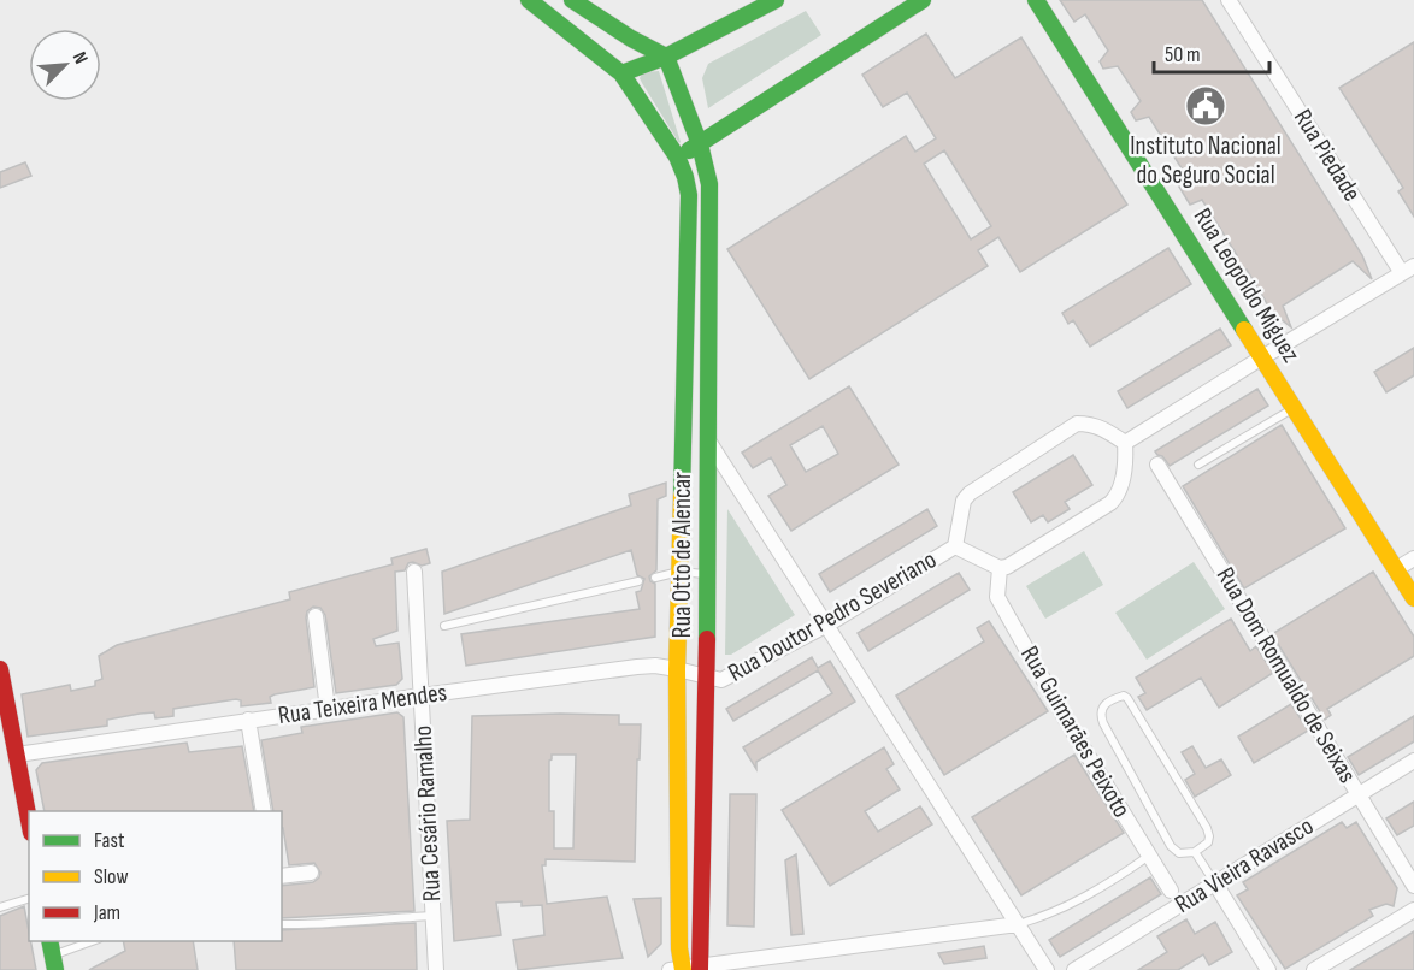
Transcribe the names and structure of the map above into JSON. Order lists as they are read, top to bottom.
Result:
{
  "streets": {
    "main road": ["Rua Leopoldo Miguez", "Rua Otto de Alencar"],
    "street": [
      "Rua Piedade",
      "Rua Doutor Pedro Severiano",
      "Rua Dom Romualdo de Seixas",
      "Rua Teixeira Mendes",
      "Rua Guimarães Peixoto",
      "Rua Cesário Ramalho",
      "Rua Vieira Ravasco"
    ]
  },
  "crossings": [
    ["Rua Otto de Alencar", "Rua Doutor Pedro Severiano"],
    ["Rua Otto de Alencar", "Rua Teixeira Mendes"],
    ["Rua Doutor Pedro Severiano", "Rua Teixeira Mendes"],
    ["Rua Dom Romualdo de Seixas", "Rua Vieira Ravasco"],
    ["Rua Teixeira Mendes", "Rua Cesário Ramalho"]
  ],
  "places": {
    "public building": ["Instituto Nacional do Seguro Social"]
  },
  "legend": ["Fast", "Slow", "Jam"],
  "scale_bar": "50 m",
  "north": "top right"
}
